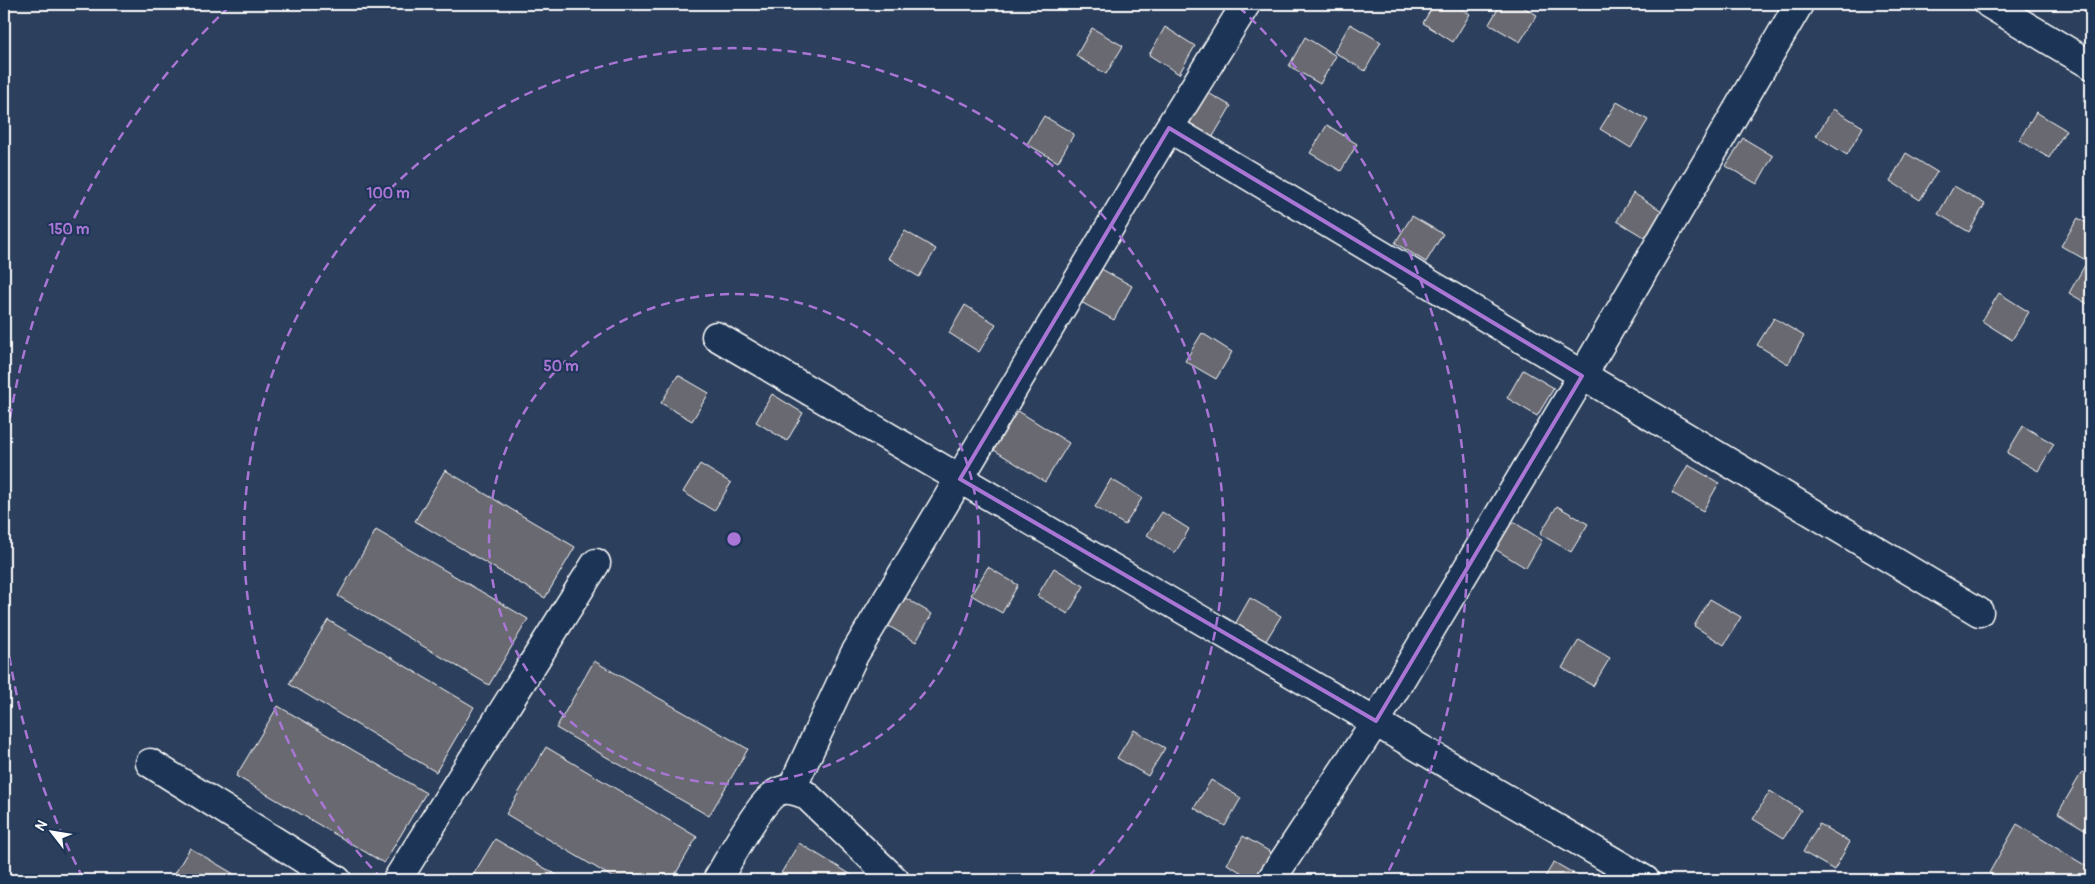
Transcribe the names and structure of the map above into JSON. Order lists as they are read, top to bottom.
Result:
{
  "north": "top left",
  "rings": ["100 m", "150 m", "50 m"]
}
